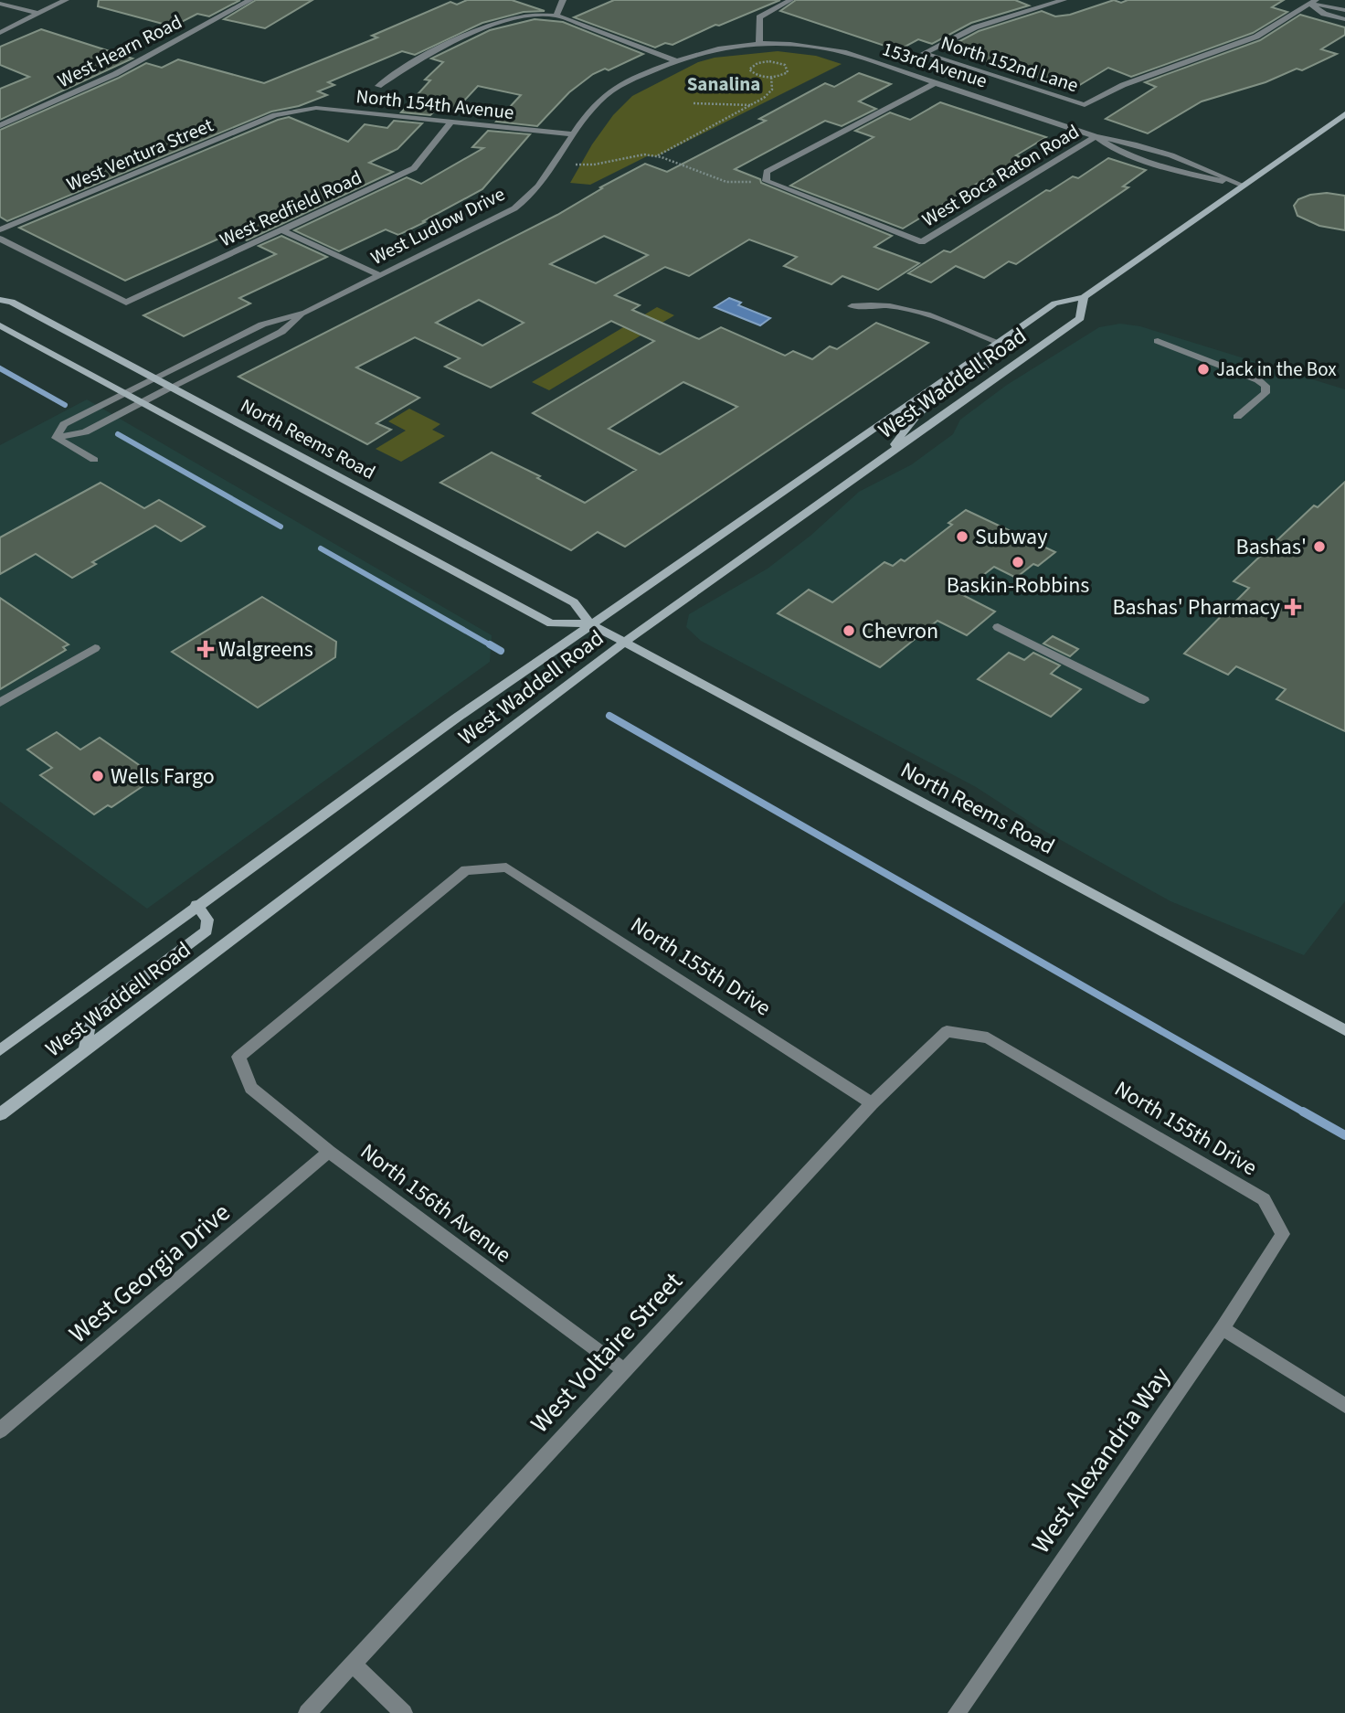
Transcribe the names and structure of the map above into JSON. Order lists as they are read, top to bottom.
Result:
{
  "streets": {
    "main road": ["West Waddell Road", "North Reems Road"],
    "street": [
      "West Hearn Road",
      "North 152nd Lane",
      "153rd Avenue",
      "North 154th Avenue",
      "West Ventura Street",
      "West Boca Raton Road",
      "West Redfield Road",
      "West Ludlow Drive",
      "North 155th Drive",
      "North 156th Avenue",
      "West Georgia Drive",
      "West Voltaire Street",
      "West Alexandria Way"
    ]
  },
  "crossings": [
    ["North 152nd Lane", "West Boca Raton Road"],
    ["153rd Avenue", "West Boca Raton Road"],
    ["153rd Avenue", "West Ludlow Drive"],
    ["153rd Avenue", "West Waddell Road"],
    ["North 154th Avenue", "West Ventura Street"],
    ["North 154th Avenue", "West Redfield Road"],
    ["North 154th Avenue", "West Ludlow Drive"],
    ["West Ludlow Drive", "North Reems Road"],
    ["West Waddell Road", "North Reems Road"],
    ["North 155th Drive", "North 156th Avenue"],
    ["North 155th Drive", "West Voltaire Street"],
    ["North 155th Drive", "West Alexandria Way"],
    ["North 156th Avenue", "West Georgia Drive"],
    ["North 156th Avenue", "West Voltaire Street"]
  ],
  "districts": ["Sanalina"],
  "places": {
    "other": [
      "Jack in the Box",
      "Subway",
      "Bashas'",
      "Baskin-Robbins",
      "Chevron",
      "Wells Fargo"
    ],
    "health": ["Bashas' Pharmacy", "Walgreens"]
  }
}
